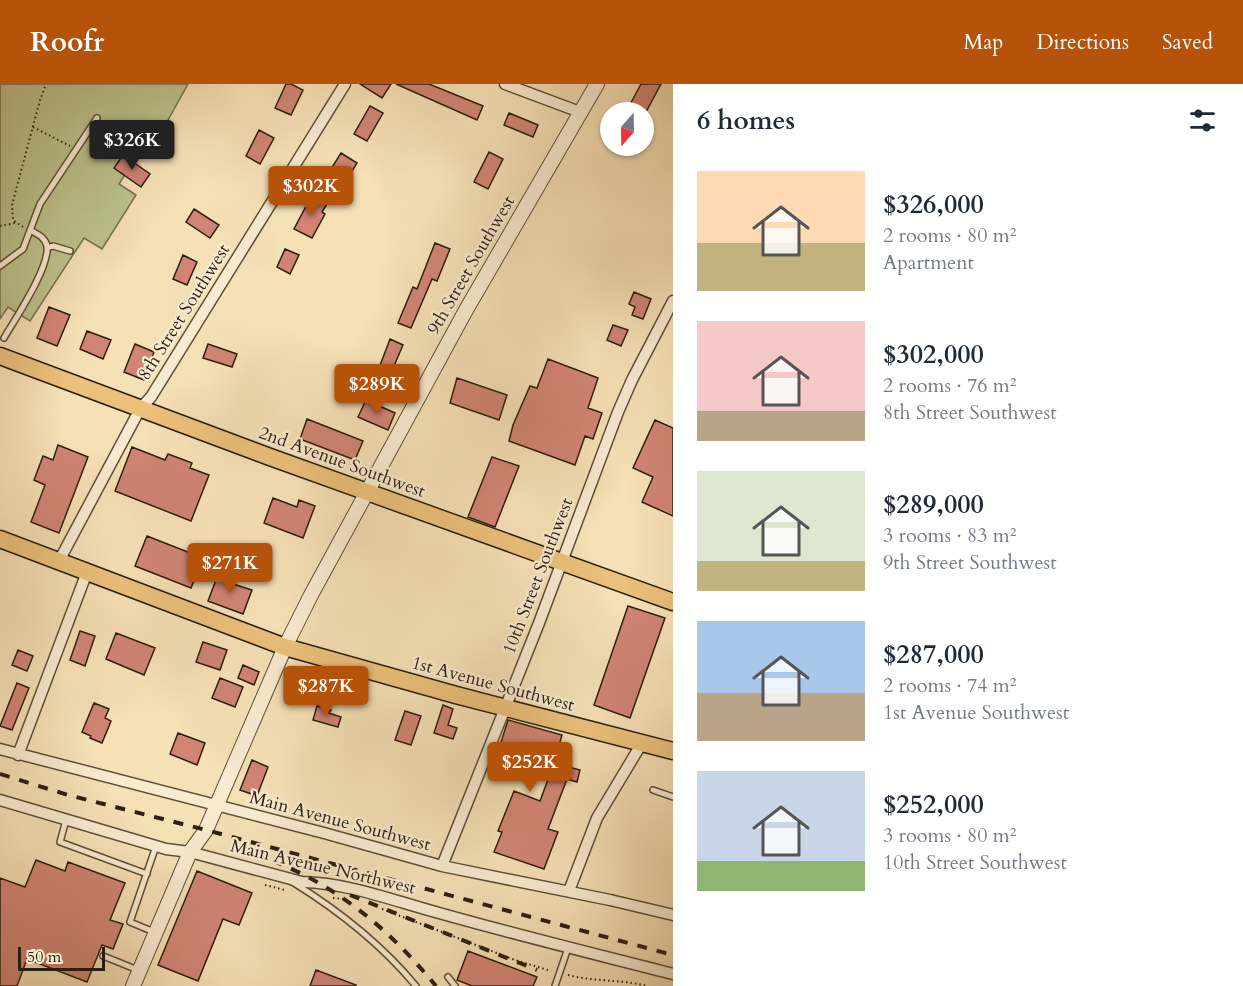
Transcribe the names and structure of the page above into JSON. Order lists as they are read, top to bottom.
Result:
{
  "streets": {
    "main road": ["2nd Avenue Southwest", "1st Avenue Southwest"],
    "street": [
      "9th Street Southwest",
      "8th Street Southwest",
      "10th Street Southwest",
      "Main Avenue Southwest",
      "Main Avenue Northwest"
    ]
  },
  "crossings": [
    ["9th Street Southwest", "2nd Avenue Southwest"],
    ["9th Street Southwest", "1st Avenue Southwest"],
    ["9th Street Southwest", "Main Avenue Southwest"],
    ["9th Street Southwest", "Main Avenue Northwest"],
    ["8th Street Southwest", "2nd Avenue Southwest"],
    ["8th Street Southwest", "1st Avenue Southwest"],
    ["2nd Avenue Southwest", "10th Street Southwest"],
    ["10th Street Southwest", "1st Avenue Southwest"],
    ["10th Street Southwest", "Main Avenue Southwest"]
  ],
  "scale_bar": "50 m",
  "north": "bottom",
  "page": {
    "header": "Roofr",
    "nav": ["Map", "Directions", "Saved"],
    "heading": "6 homes",
    "price": [
      "$326K",
      "$302K",
      "$289K",
      "$271K",
      "$287K",
      "$252K"
    ],
    "list": [
      {
        "name": "$326,000",
        "note": "2 rooms · 80 m² · Apartment"
      },
      {
        "name": "$302,000",
        "note": "2 rooms · 76 m² · 8th Street Southwest"
      },
      {
        "name": "$289,000",
        "note": "3 rooms · 83 m² · 9th Street Southwest"
      },
      {
        "name": "$287,000",
        "note": "2 rooms · 74 m² · 1st Avenue Southwest"
      },
      {
        "name": "$252,000",
        "note": "3 rooms · 80 m² · 10th Street Southwest"
      }
    ],
    "scale": "50 m"
  }
}
